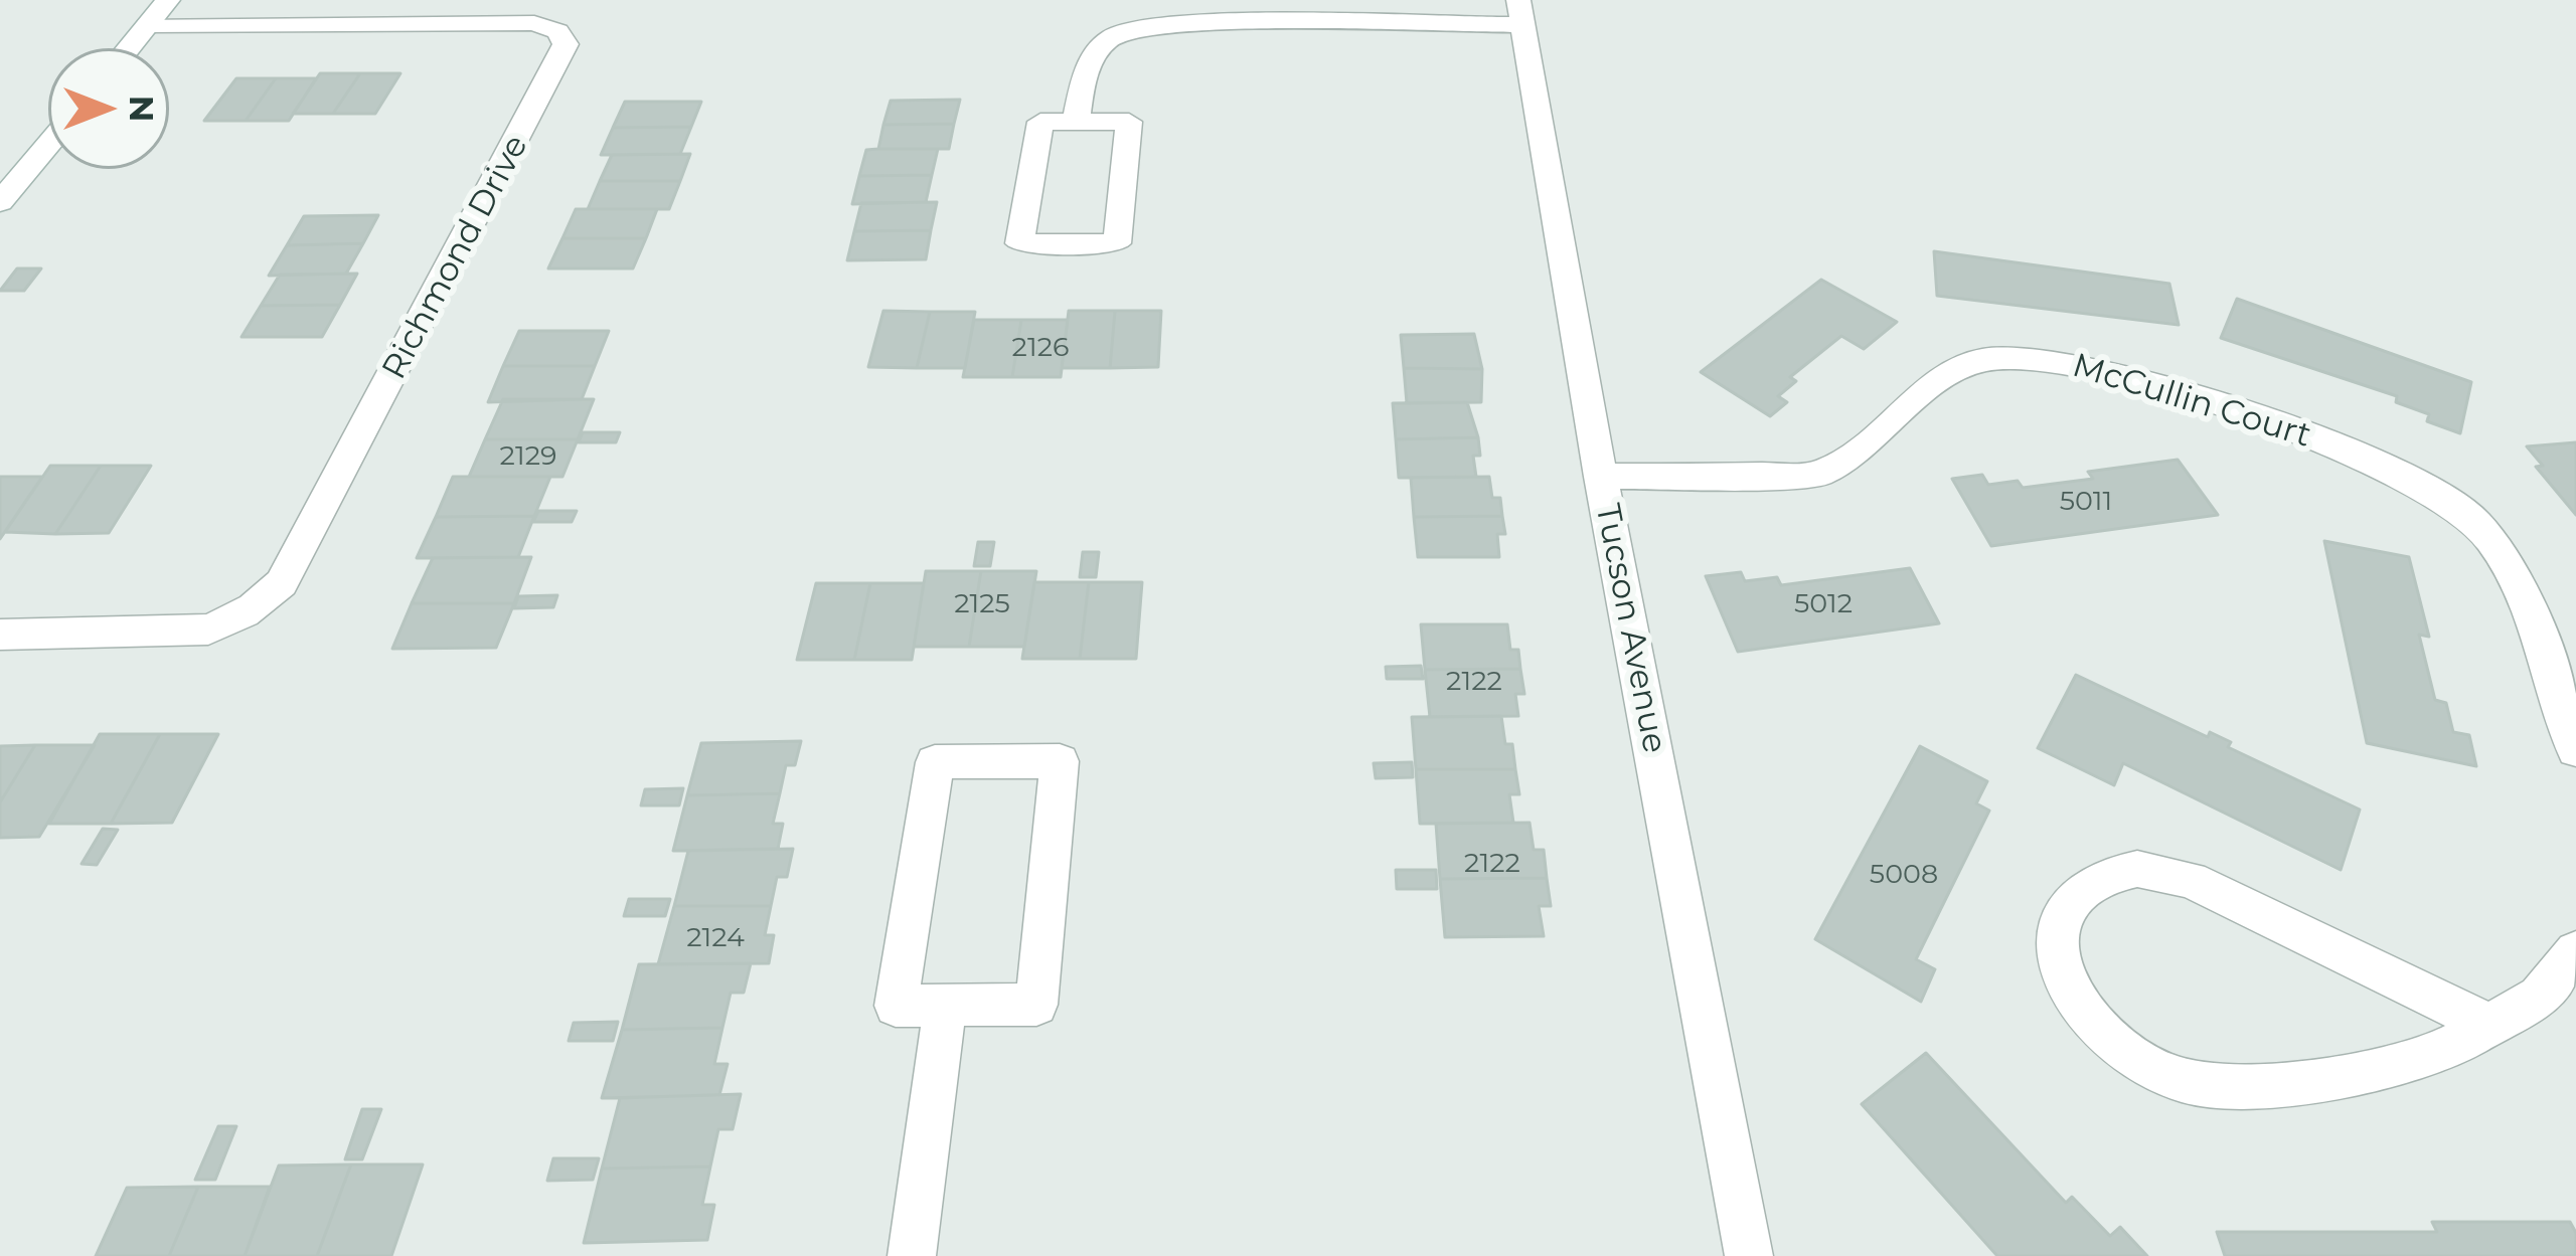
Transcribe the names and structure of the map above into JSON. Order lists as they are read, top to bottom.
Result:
{
  "streets": {
    "street": ["Richmond Drive", "McCullin Court", "Tucson Avenue"]
  },
  "crossings": [
    ["McCullin Court", "Tucson Avenue"]
  ],
  "house_numbers": [
    "2126",
    "2129",
    "5011",
    "2125",
    "5012",
    "2122",
    "2122",
    "5008",
    "2124"
  ],
  "north": "right"
}
